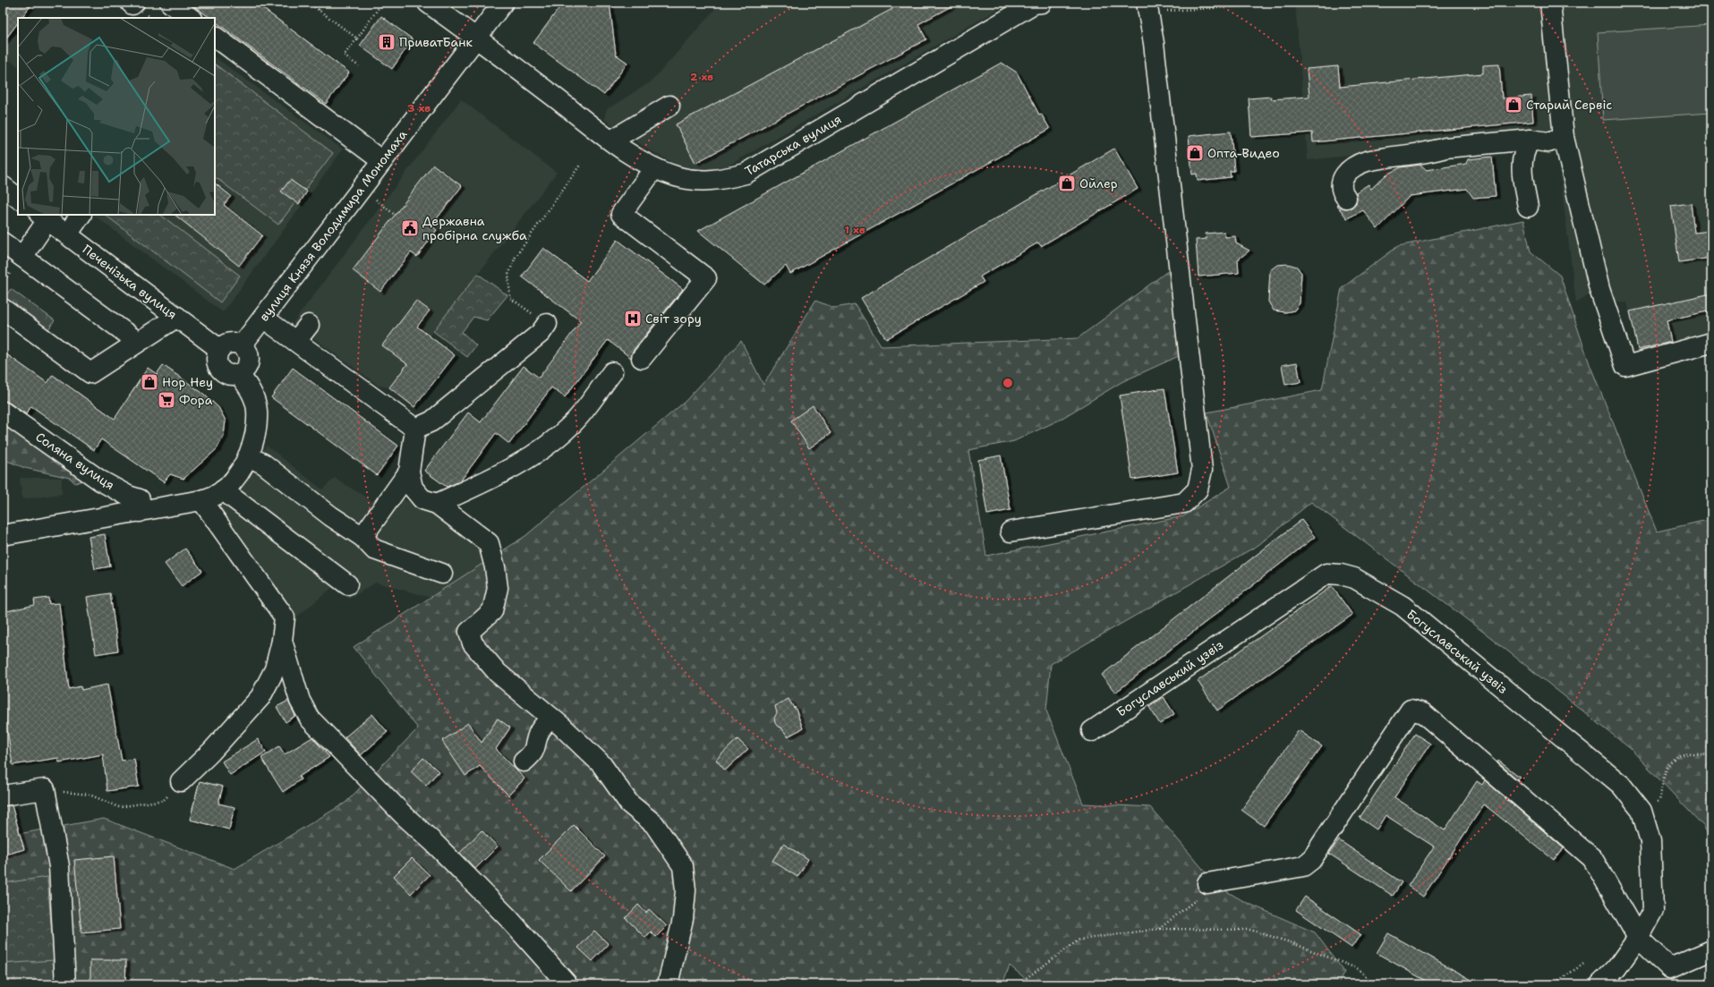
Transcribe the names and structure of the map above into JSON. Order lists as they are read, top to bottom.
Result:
{
  "streets": {
    "street": [
      "Татарська вулиця",
      "вулиця Князя Володимира Мономаха",
      "Печенізька вулиця",
      "Соляна вулиця",
      "Богуславський узвіз"
    ]
  },
  "crossings": [
    ["Татарська вулиця", "вулиця Князя Володимира Мономаха"],
    ["вулиця Князя Володимира Мономаха", "Печенізька вулиця"]
  ],
  "places": {
    "building": ["ПриватБанк"],
    "shop": [
      "Старий Сервіс",
      "Опта-Видео",
      "Ойлер",
      "Hop Hey"
    ],
    "public building": ["Державна пробірна служба"],
    "hospital": ["Світ зору"],
    "supermarket": ["Фора"]
  },
  "rings": ["2 хв", "3 хв", "1 хв"]
}
